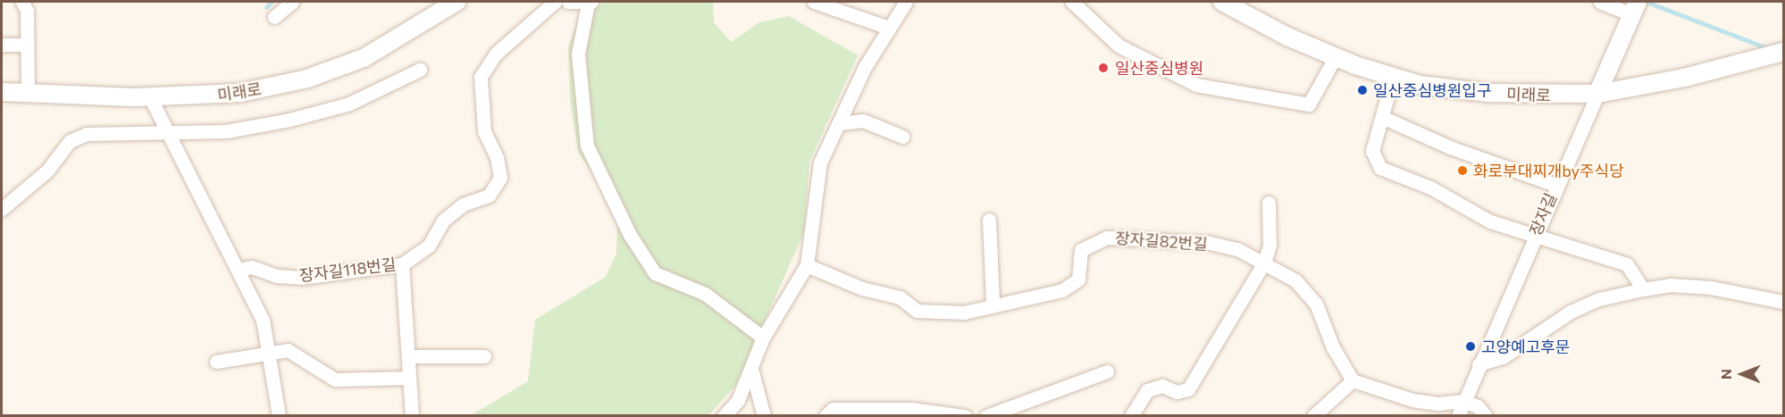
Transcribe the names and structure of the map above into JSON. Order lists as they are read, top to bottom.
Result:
{
  "streets": {
    "street": [
      "미래로",
      "장자길",
      "장자길82번길",
      "장자길118번길"
    ]
  },
  "crossings": [
    ["미래로", "장자길"]
  ],
  "places": [
    "일산중심병원",
    "일산중심병원입구",
    "화로부대찌개by주식당",
    "고양예고후문"
  ],
  "north": "left"
}
